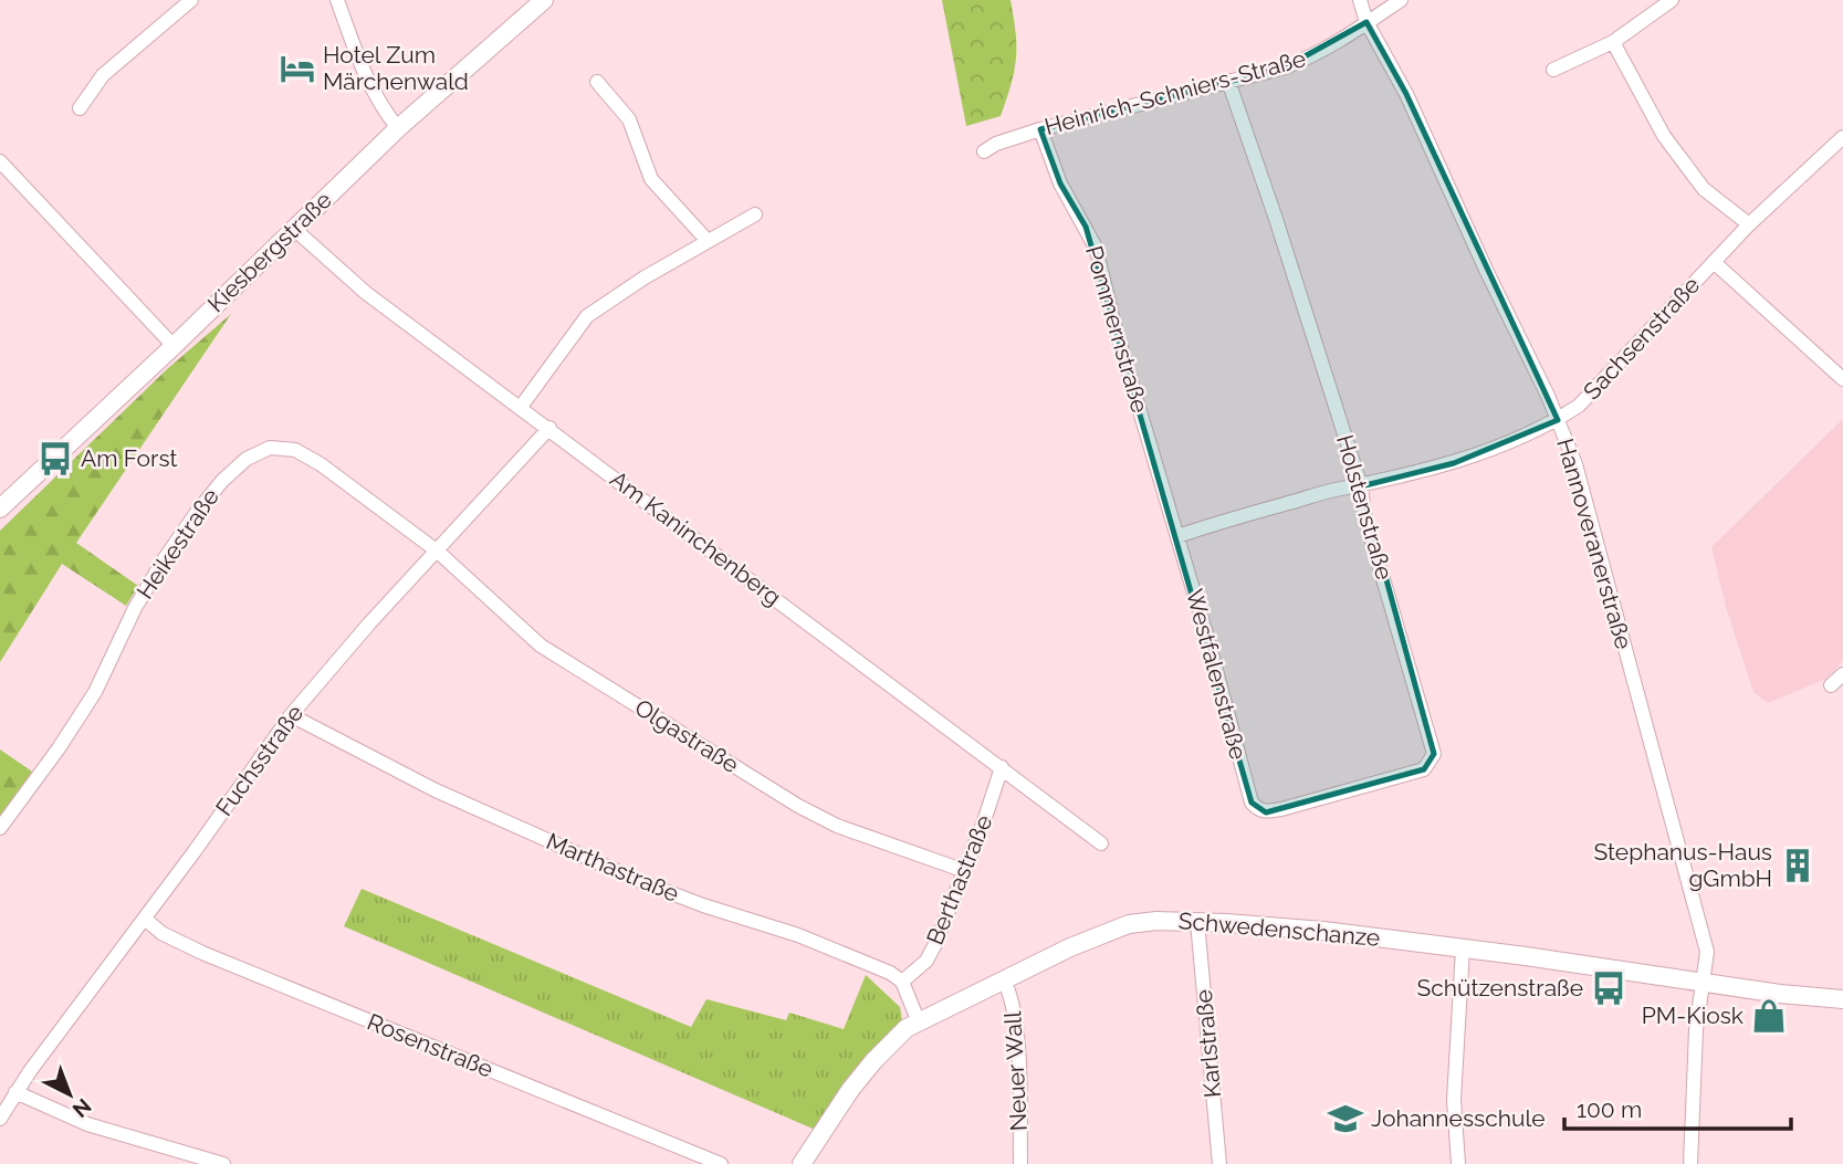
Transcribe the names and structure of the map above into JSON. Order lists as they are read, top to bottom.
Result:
{
  "streets": {
    "street": [
      "Heinrich-Schniers-Straße",
      "Kiesbergstraße",
      "Pommernstraße",
      "Sachsenstraße",
      "Holstenstraße",
      "Am Kaninchenberg",
      "Heikestraße",
      "Hannoveranerstraße",
      "Westfalenstraße",
      "Olgastraße",
      "Fuchsstraße",
      "Marthastraße",
      "Berthastraße",
      "Schwedenschanze",
      "Karlstraße",
      "Rosenstraße",
      "Neuer Wall"
    ]
  },
  "crossings": [
    ["Heinrich-Schniers-Straße", "Pommernstraße"],
    ["Heinrich-Schniers-Straße", "Holstenstraße"],
    ["Heinrich-Schniers-Straße", "Hannoveranerstraße"],
    ["Kiesbergstraße", "Am Kaninchenberg"],
    ["Pommernstraße", "Sachsenstraße"],
    ["Pommernstraße", "Westfalenstraße"],
    ["Sachsenstraße", "Holstenstraße"],
    ["Sachsenstraße", "Hannoveranerstraße"],
    ["Sachsenstraße", "Westfalenstraße"],
    ["Holstenstraße", "Westfalenstraße"],
    ["Am Kaninchenberg", "Fuchsstraße"],
    ["Am Kaninchenberg", "Berthastraße"],
    ["Heikestraße", "Olgastraße"],
    ["Heikestraße", "Fuchsstraße"],
    ["Hannoveranerstraße", "Schwedenschanze"],
    ["Olgastraße", "Fuchsstraße"],
    ["Olgastraße", "Berthastraße"],
    ["Fuchsstraße", "Marthastraße"],
    ["Fuchsstraße", "Rosenstraße"],
    ["Marthastraße", "Berthastraße"],
    ["Schwedenschanze", "Karlstraße"],
    ["Schwedenschanze", "Neuer Wall"]
  ],
  "places": {
    "hotel": ["Hotel Zum Märchenwald"],
    "bus stop": ["Am Forst", "Schützenstraße"],
    "building": ["Stephanus-Haus gGmbH"],
    "shop": ["PM-Kiosk"],
    "school or university": ["Johannesschule"]
  },
  "scale_bar": "100 m",
  "north": "bottom right"
}
